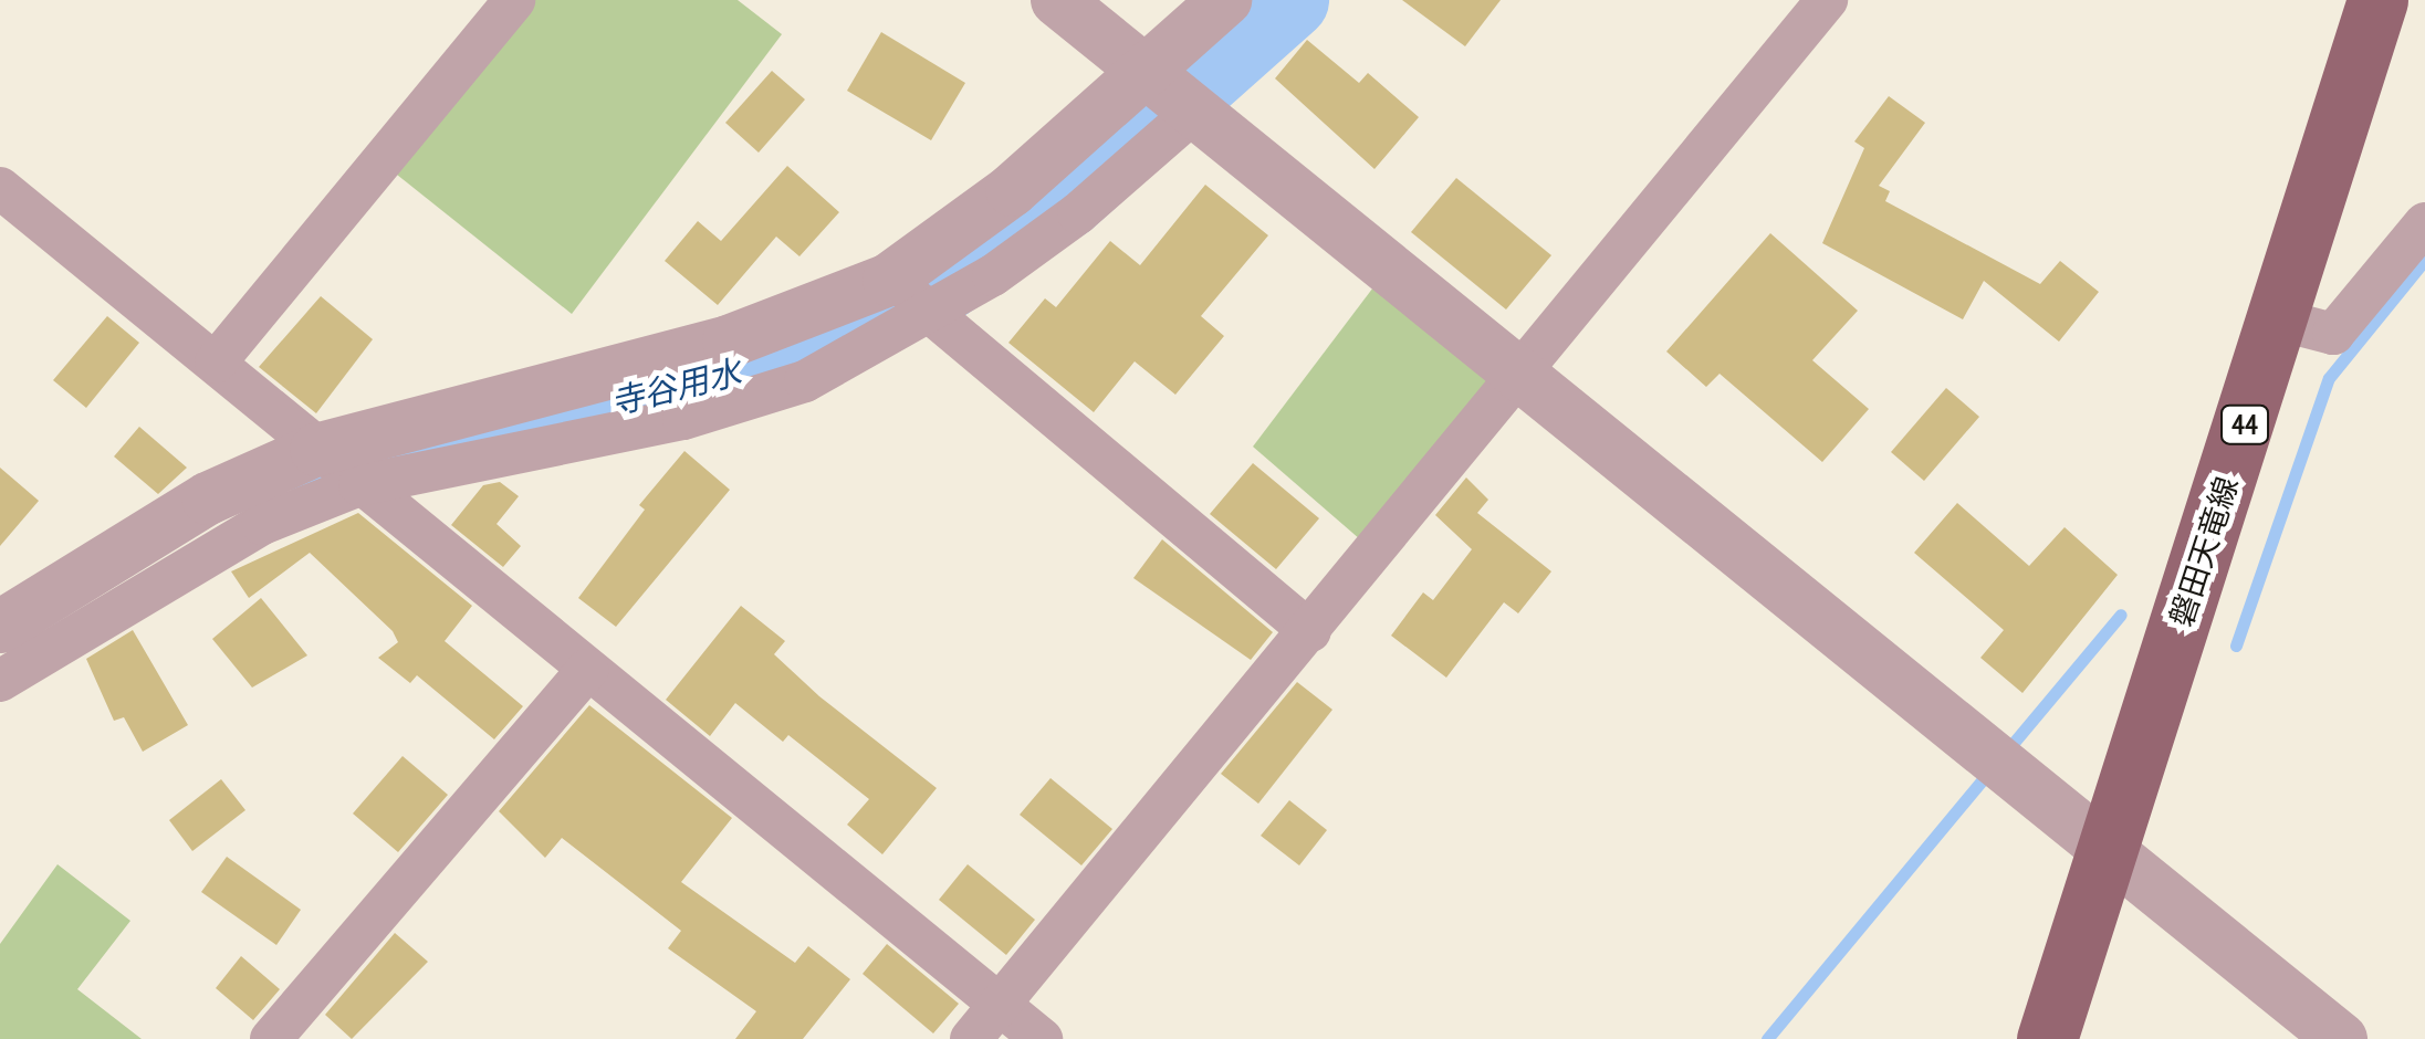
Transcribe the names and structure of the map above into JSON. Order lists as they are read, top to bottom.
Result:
{
  "streets": {
    "main road": ["44", "磐田天竜線"]
  },
  "water": ["寺谷用水"]
}
